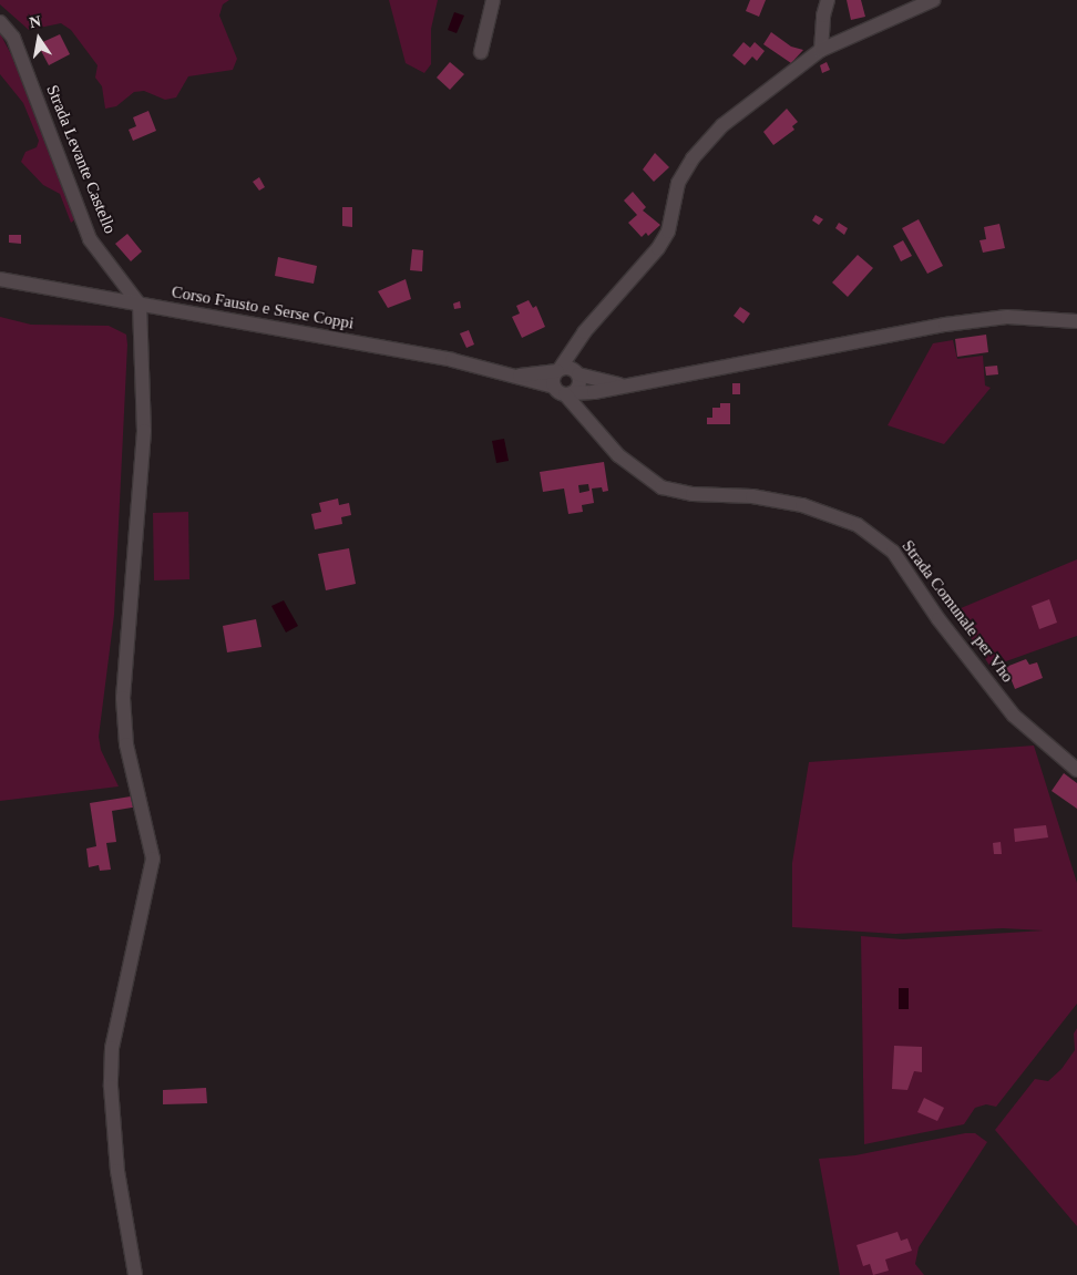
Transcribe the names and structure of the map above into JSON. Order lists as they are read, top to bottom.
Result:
{
  "streets": {
    "street": ["Strada Levante Castello", "Corso Fausto e Serse Coppi", "Strada Comunale per Vho"]
  },
  "crossings": [
    ["Strada Levante Castello", "Corso Fausto e Serse Coppi"]
  ],
  "north": "top"
}
